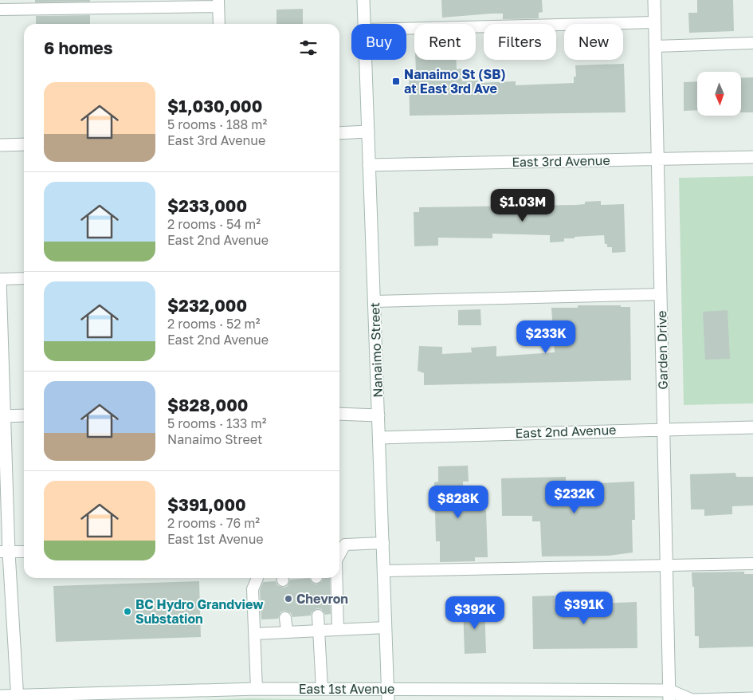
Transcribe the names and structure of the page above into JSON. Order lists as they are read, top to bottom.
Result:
{
  "streets": {
    "street": [
      "East 3rd Avenue",
      "Nanaimo Street",
      "Garden Drive",
      "East 2nd Avenue",
      "East 1st Avenue"
    ]
  },
  "crossings": [
    ["East 3rd Avenue", "Nanaimo Street"],
    ["East 3rd Avenue", "Garden Drive"],
    ["Nanaimo Street", "East 2nd Avenue"],
    ["Nanaimo Street", "East 1st Avenue"],
    ["Garden Drive", "East 2nd Avenue"],
    ["Garden Drive", "East 1st Avenue"]
  ],
  "places": {
    "transit": ["Nanaimo St (SB) at East 3rd Ave"],
    "other": ["Chevron", "BC Hydro Grandview Substation"]
  },
  "north": "bottom",
  "page": {
    "chip": [
      "Buy",
      "Rent",
      "Filters",
      "New"
    ],
    "heading": "6 homes",
    "list": [
      {
        "name": "$1,030,000",
        "note": "5 rooms · 188 m² · East 3rd Avenue"
      },
      {
        "name": "$233,000",
        "note": "2 rooms · 54 m² · East 2nd Avenue"
      },
      {
        "name": "$232,000",
        "note": "2 rooms · 52 m² · East 2nd Avenue"
      },
      {
        "name": "$828,000",
        "note": "5 rooms · 133 m² · Nanaimo Street"
      },
      {
        "name": "$391,000",
        "note": "2 rooms · 76 m² · East 1st Avenue"
      }
    ],
    "price": [
      "$1.03M",
      "$233K",
      "$232K",
      "$828K",
      "$391K",
      "$392K"
    ]
  }
}
